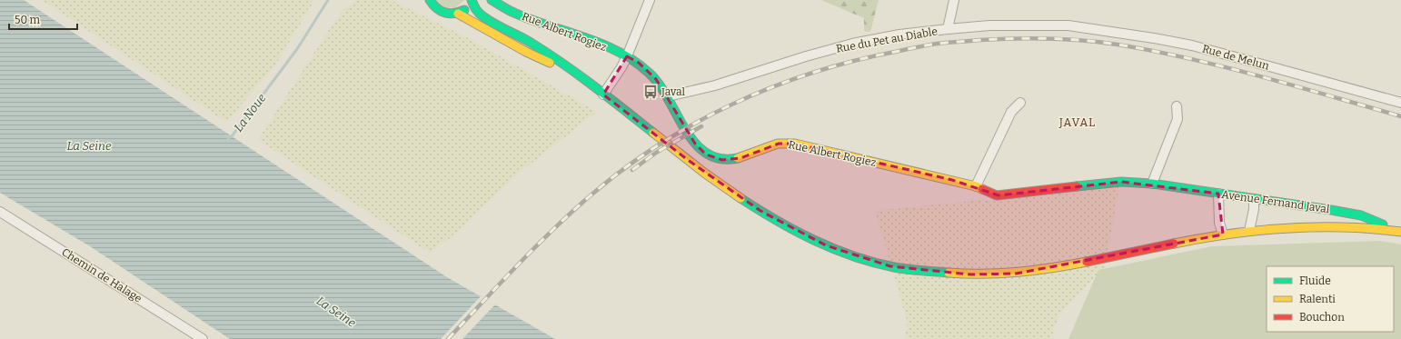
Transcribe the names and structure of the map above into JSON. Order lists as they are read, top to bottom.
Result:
{
  "streets": {
    "main road": ["Rue Albert Rogiez", "Avenue Fernand Javal"],
    "street": ["Rue du Pet au Diable", "Rue de Melun", "Chemin de Halage"]
  },
  "crossings": [
    ["Rue Albert Rogiez", "Rue du Pet au Diable"],
    ["Rue Albert Rogiez", "Avenue Fernand Javal"],
    ["Rue du Pet au Diable", "Rue de Melun"]
  ],
  "districts": ["JAVAL"],
  "water": ["La Noue", "La Seine"],
  "places": {
    "bus stop": ["Javal"]
  },
  "legend": ["Fluide", "Ralenti", "Bouchon"],
  "scale_bar": "50 m"
}
